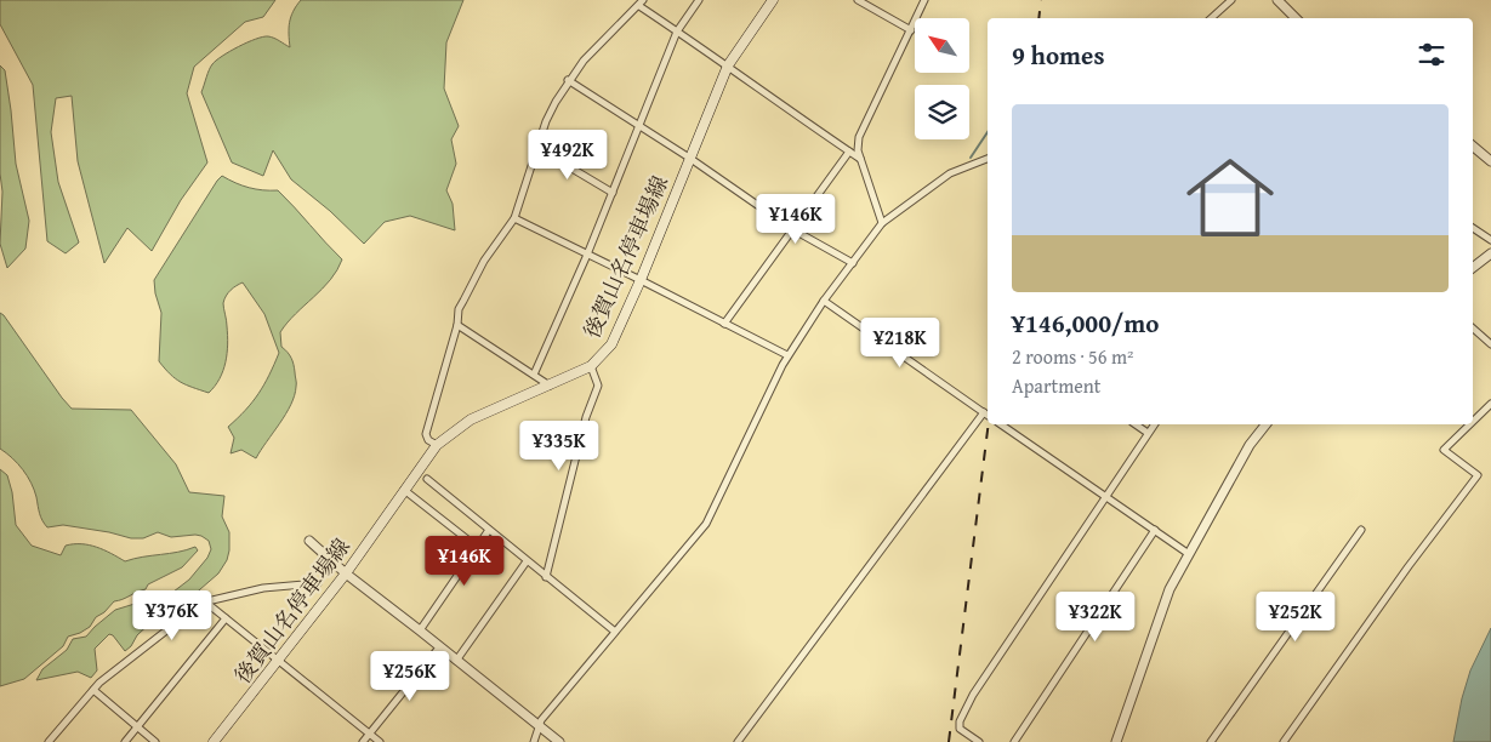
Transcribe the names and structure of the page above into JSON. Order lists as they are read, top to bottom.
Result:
{
  "streets": {
    "main road": ["後賀山名停車場線"]
  },
  "north": "top left",
  "page": {
    "heading": "9 homes",
    "list": [
      {
        "name": "¥146,000/mo",
        "note": "2 rooms · 56 m² · Apartment"
      }
    ],
    "price": [
      "¥492K",
      "¥146K",
      "¥218K",
      "¥335K",
      "¥146K",
      "¥376K",
      "¥322K",
      "¥252K",
      "¥256K"
    ]
  }
}
